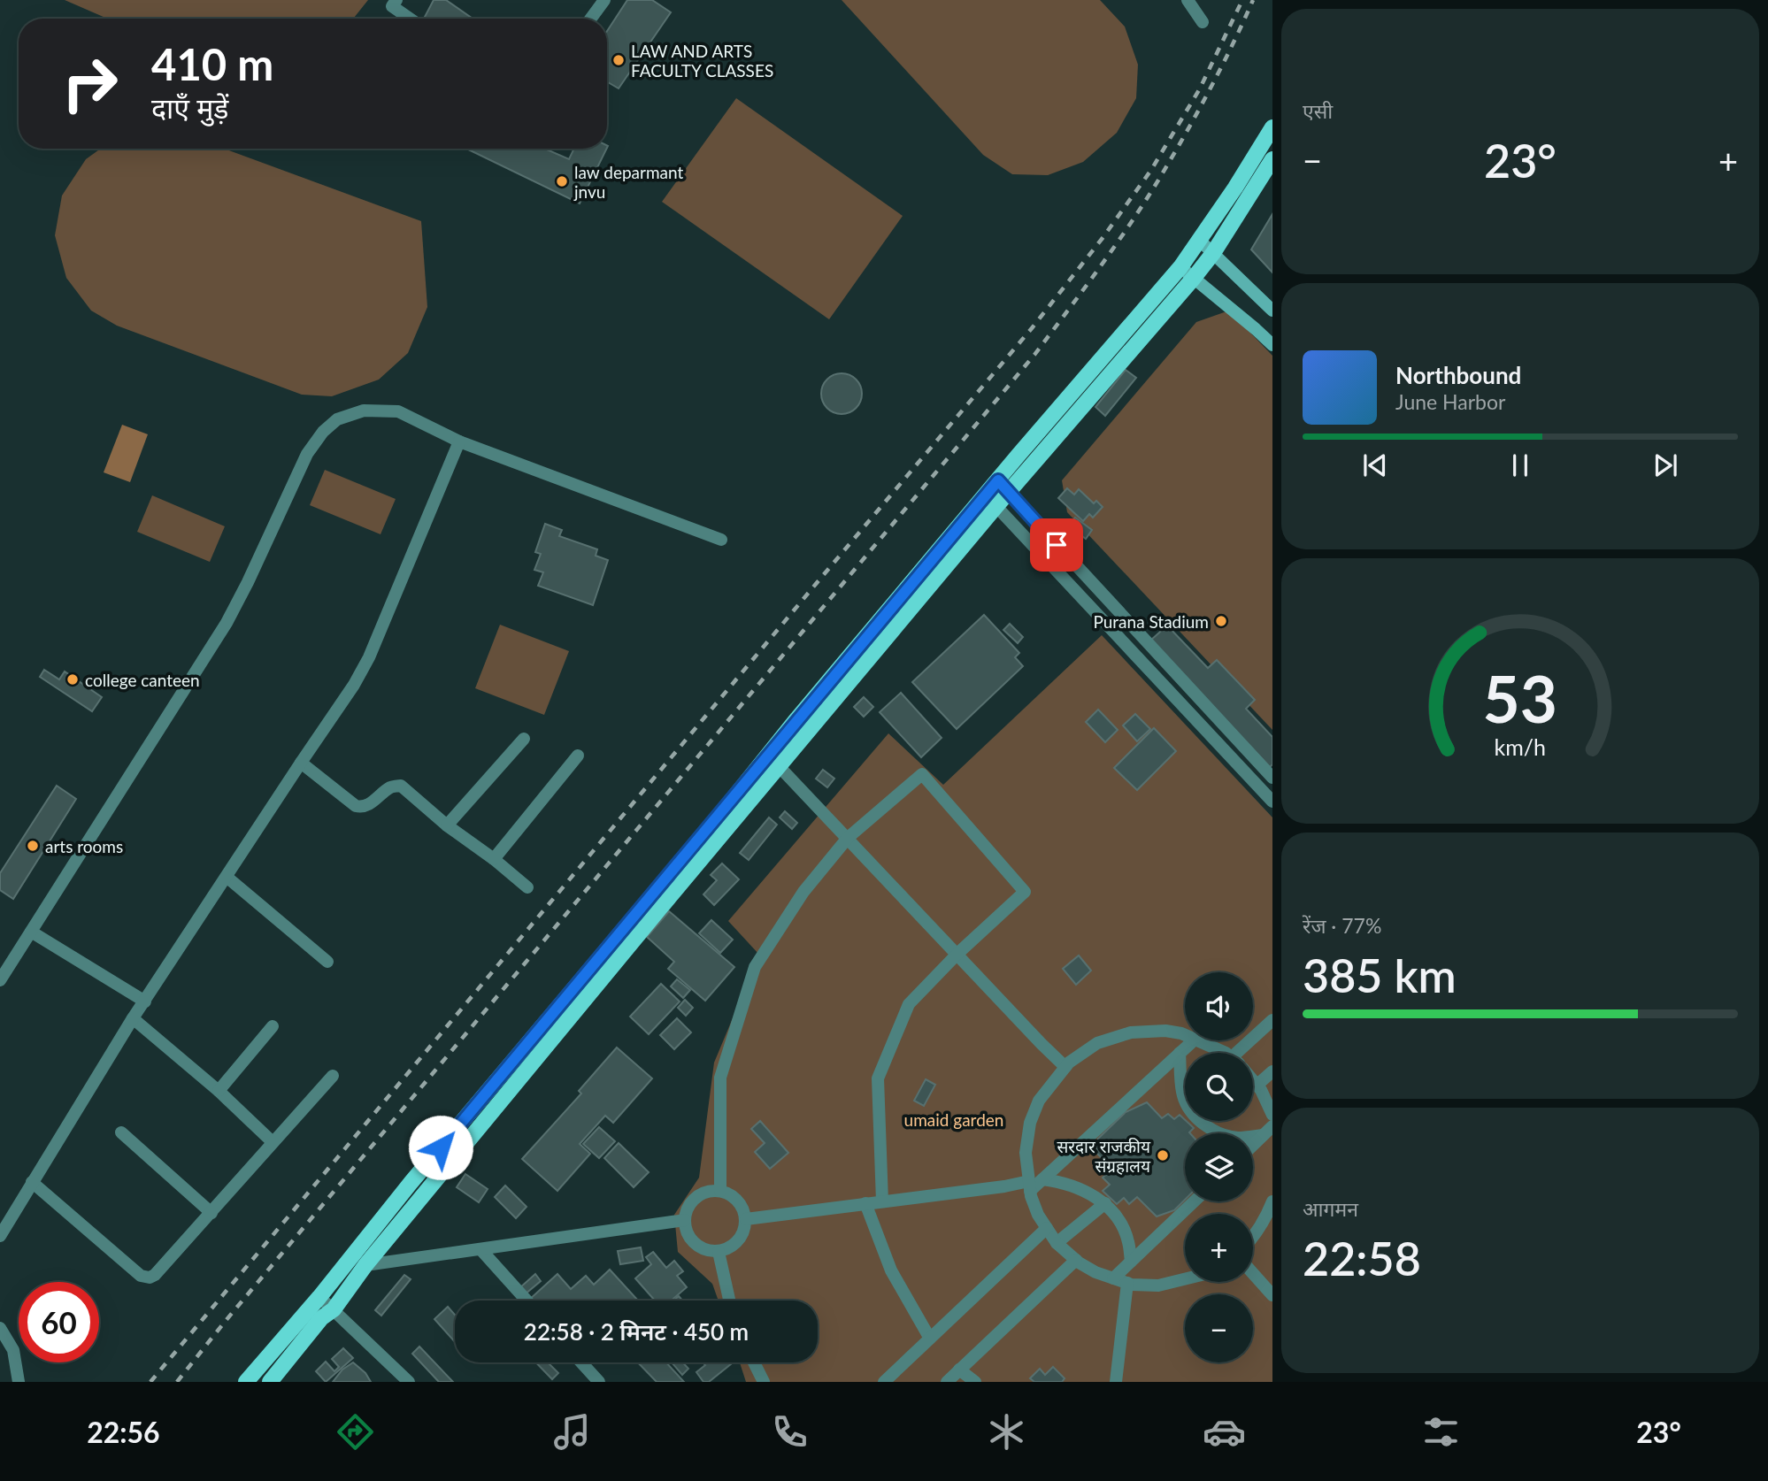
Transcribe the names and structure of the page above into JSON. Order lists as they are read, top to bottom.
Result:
{
  "parks": ["umaid garden"],
  "places": [
    "LAW AND ARTS FACULTY CLASSES",
    "law deparmant jnvu",
    "Purana Stadium",
    "college canteen",
    "arts rooms",
    "सरदार राजकीय संग्रहालय"
  ],
  "page": {
    "tile": [
      "एसी",
      ["रेंज · 77%", "385 km"],
      ["आगमन", "22:58"]
    ],
    "turn": ["410 m", "दाएँ मुड़ें"],
    "heat": ["−", "23°", "+"],
    "song": ["Northbound", "June Harbor"],
    "map_buttons": ["+", "−"],
    "limit": "60",
    "trip": "22:58 · 2 मिनट · 450 m",
    "tabs": ["22:56", "23°"],
    "gauge": ["53", "km/h"]
  }
}
